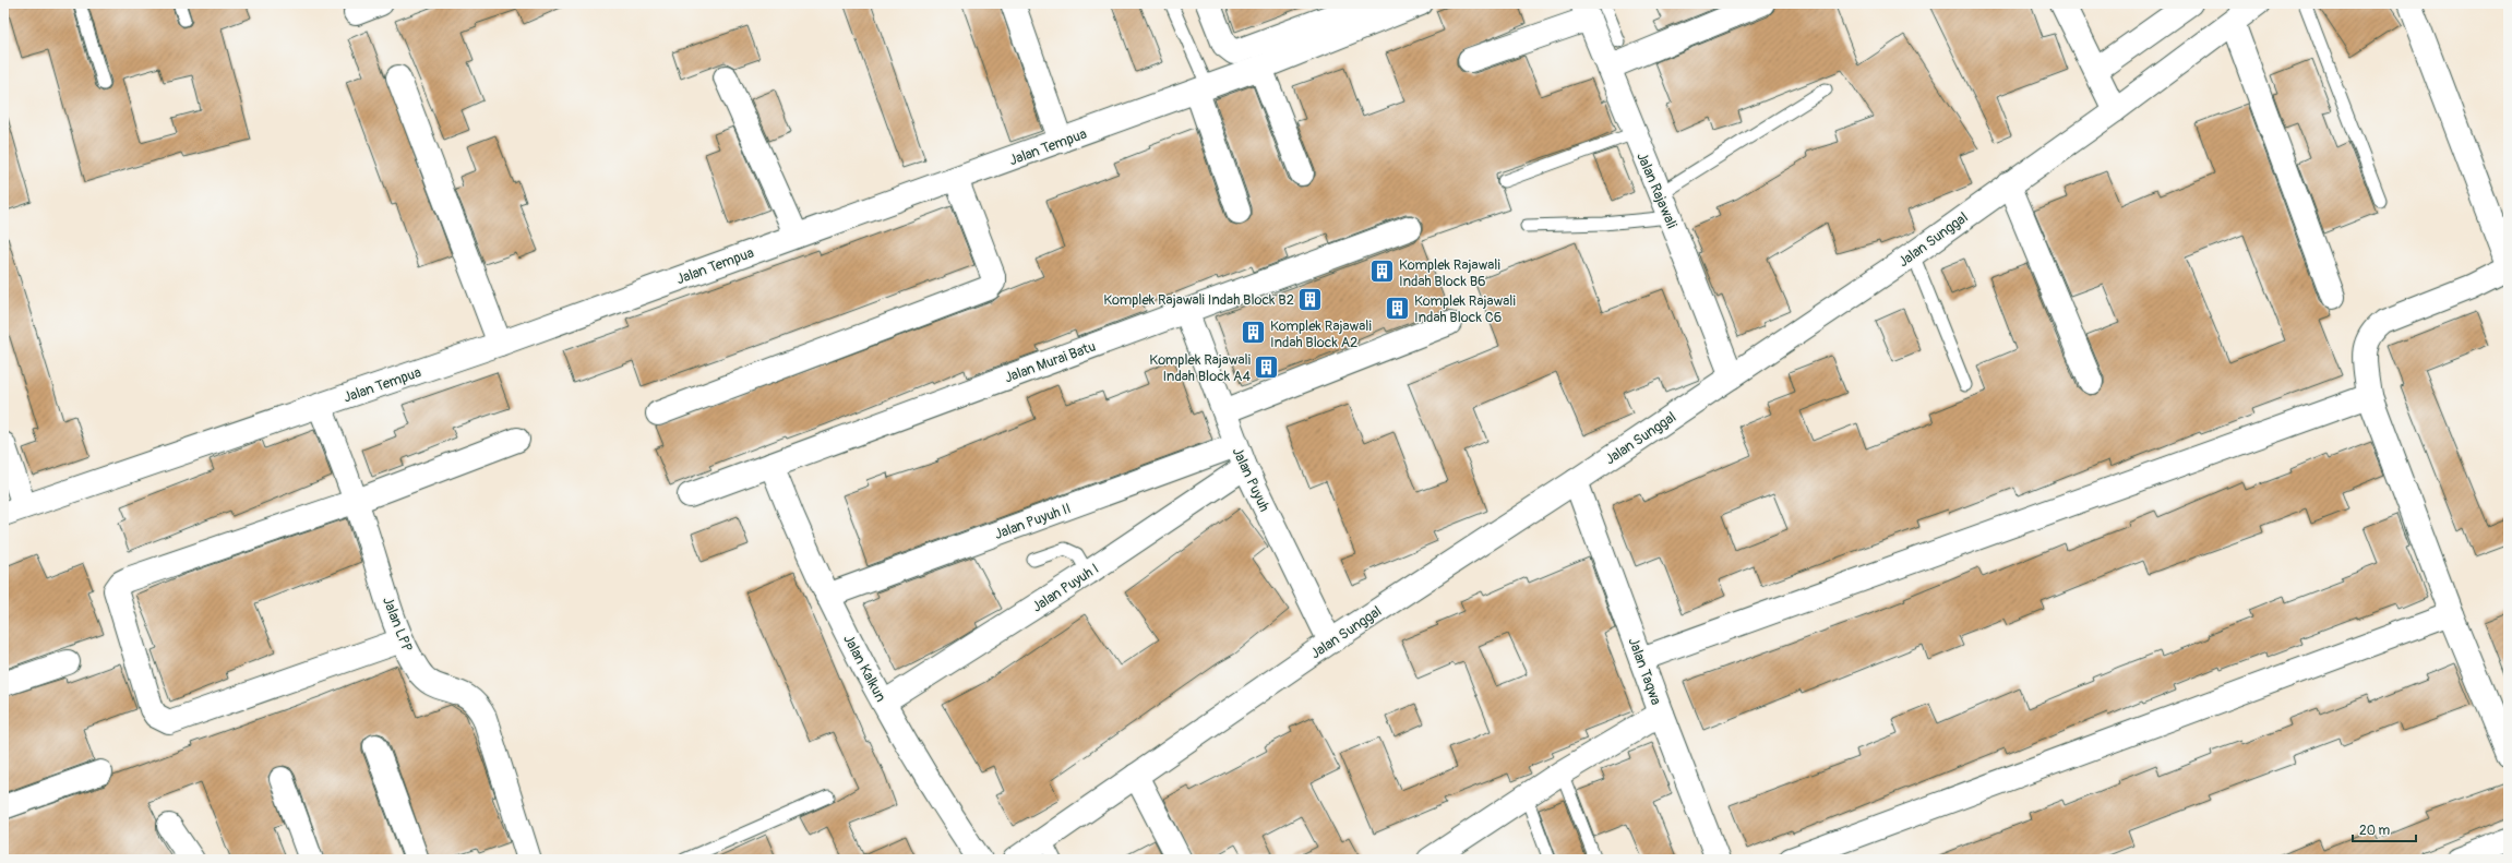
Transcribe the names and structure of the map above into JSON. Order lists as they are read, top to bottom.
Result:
{
  "streets": {
    "street": [
      "Jalan Tempua",
      "Jalan Rajawali",
      "Jalan Sunggal",
      "Jalan Murai Batu",
      "Jalan Puyuh",
      "Jalan Puyuh II",
      "Jalan Puyuh I",
      "Jalan LPP",
      "Jalan Kalkun",
      "Jalan Taqwa"
    ]
  },
  "crossings": [
    ["Jalan Tempua", "Jalan LPP"],
    ["Jalan Rajawali", "Jalan Sunggal"],
    ["Jalan Sunggal", "Jalan Puyuh"],
    ["Jalan Sunggal", "Jalan Taqwa"],
    ["Jalan Murai Batu", "Jalan Puyuh"],
    ["Jalan Murai Batu", "Jalan Kalkun"],
    ["Jalan Puyuh", "Jalan Puyuh II"],
    ["Jalan Puyuh", "Jalan Puyuh I"],
    ["Jalan Puyuh II", "Jalan Puyuh I"],
    ["Jalan Puyuh II", "Jalan Kalkun"],
    ["Jalan Puyuh I", "Jalan Kalkun"]
  ],
  "places": {
    "building": [
      "Komplek Rajawali Indah Block B6",
      "Komplek Rajawali Indah Block B2",
      "Komplek Rajawali Indah Block C6",
      "Komplek Rajawali Indah Block A2",
      "Komplek Rajawali Indah Block A4"
    ]
  },
  "scale_bar": "20 m"
}
